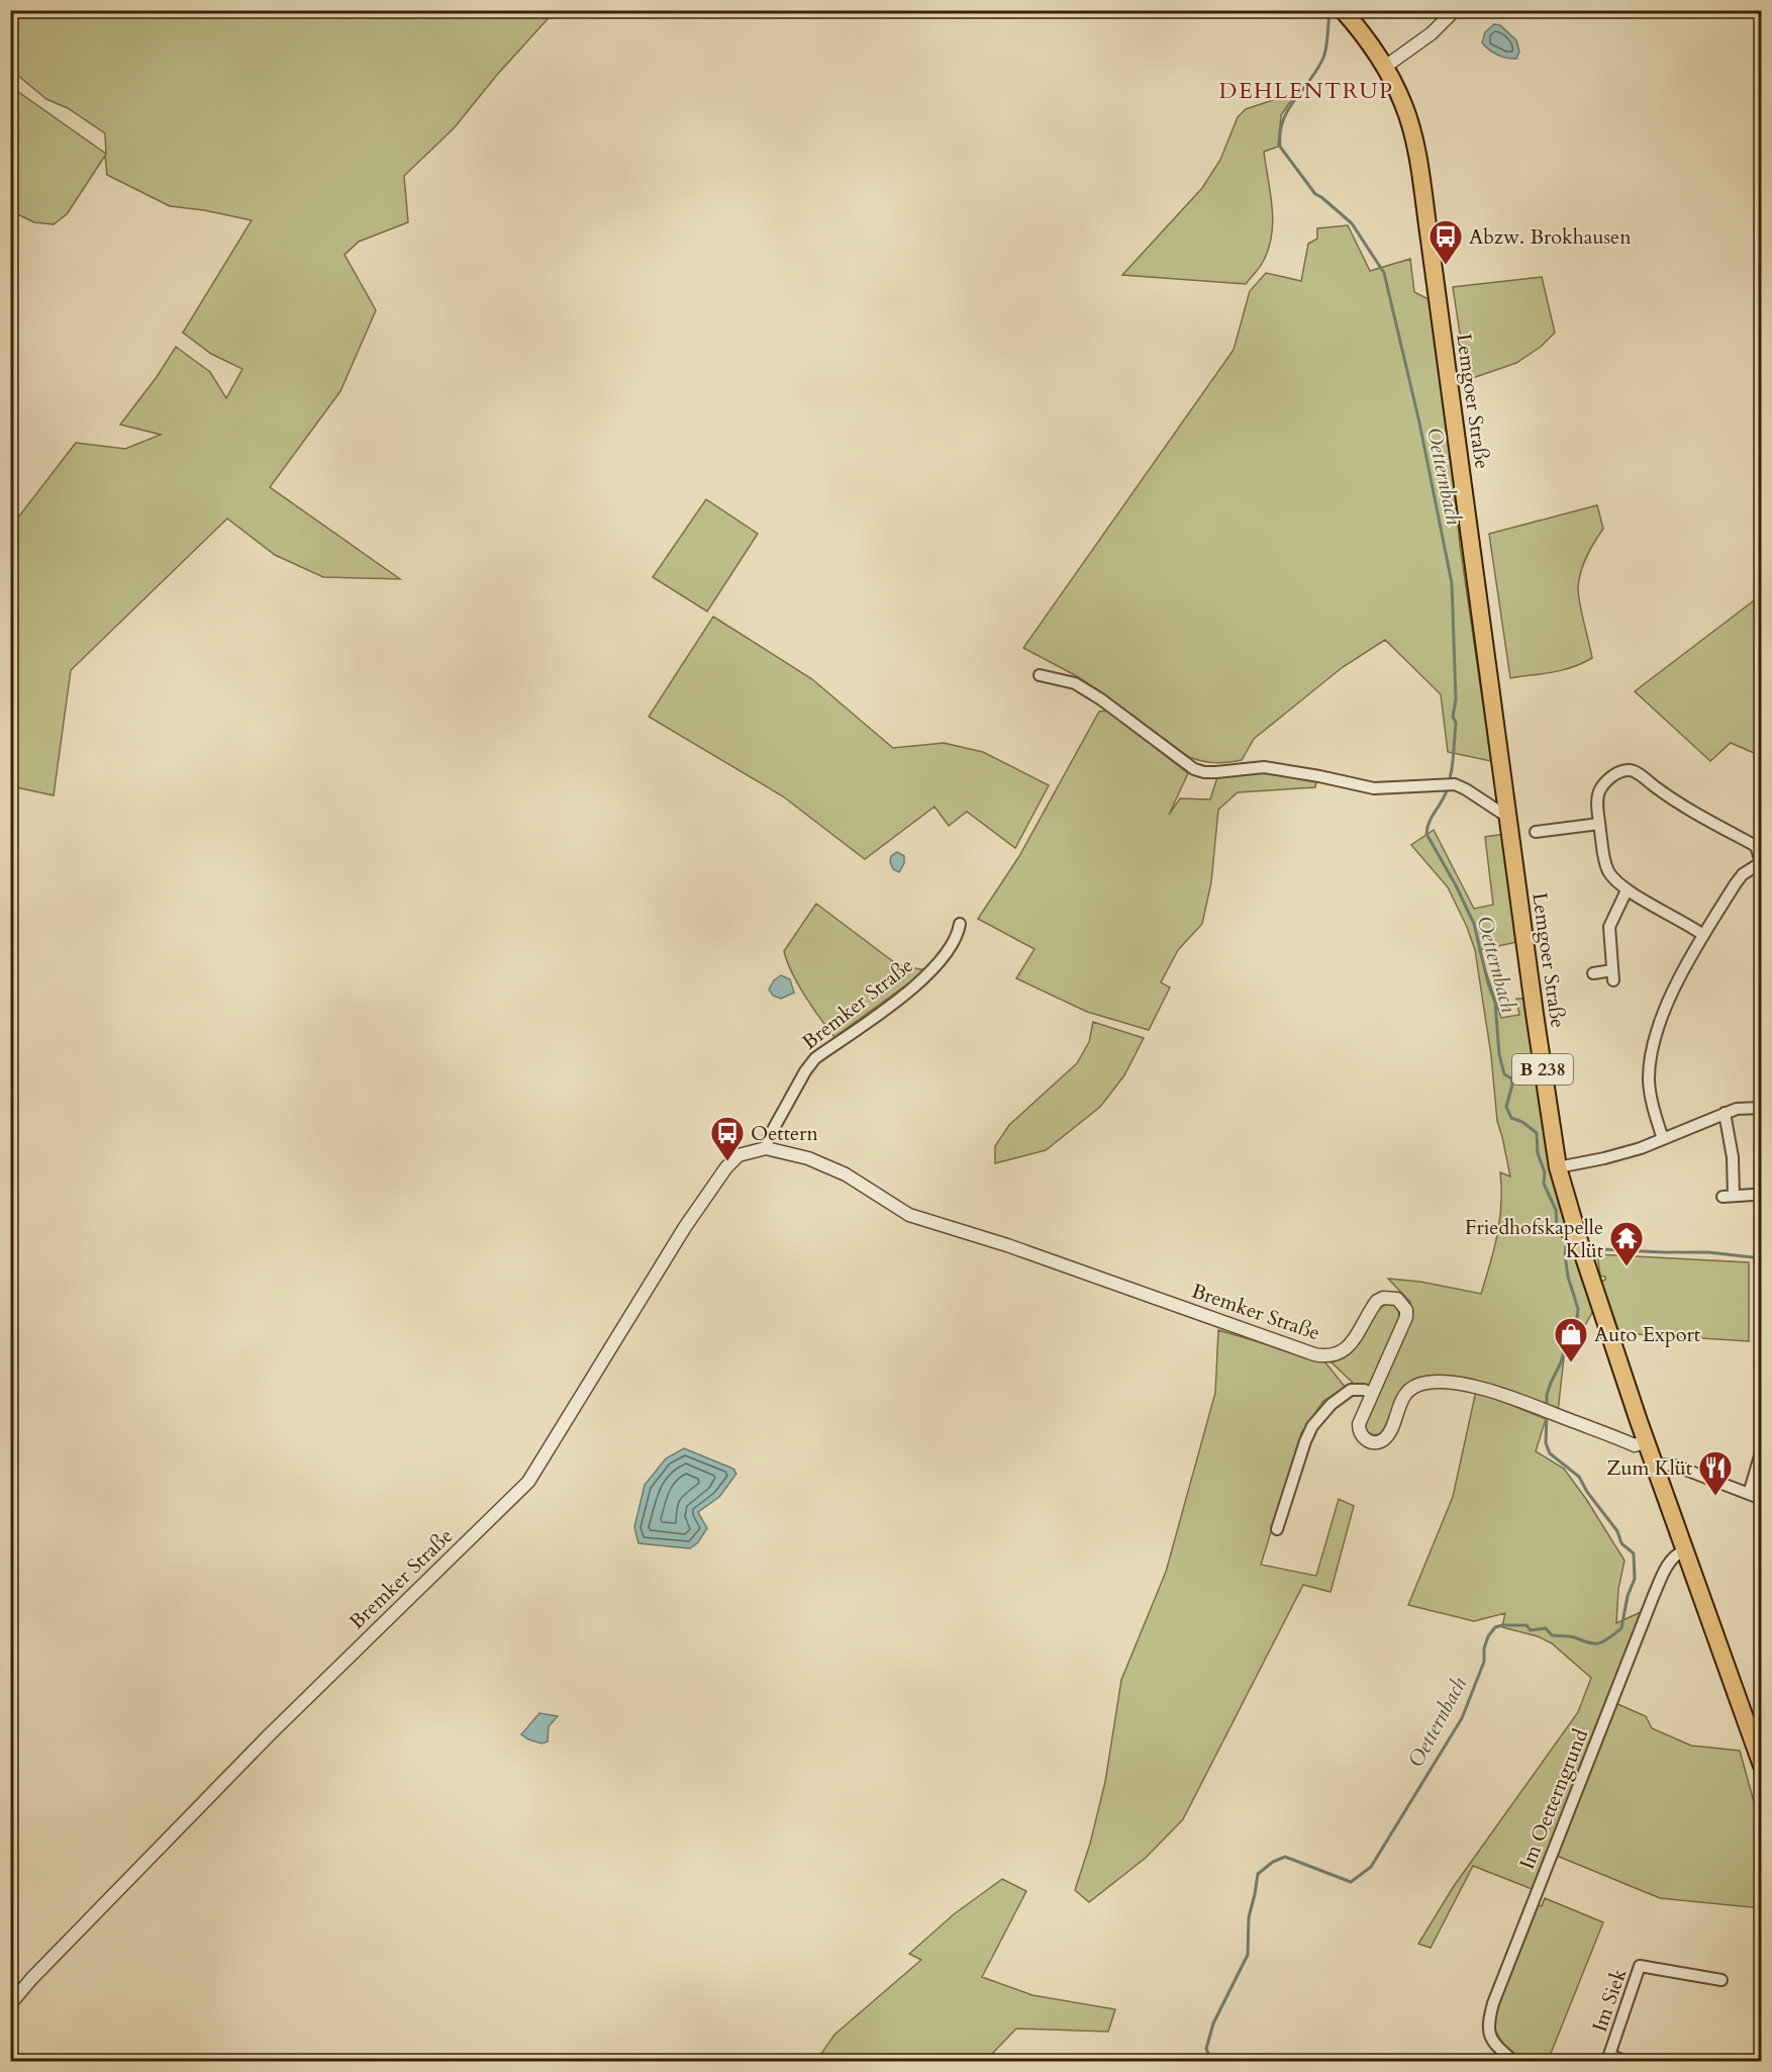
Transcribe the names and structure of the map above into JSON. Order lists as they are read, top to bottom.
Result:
{
  "streets": {
    "main road": ["Lemgoer Straße", "B 238"],
    "street": ["Bremker Straße", "Im Oetterngrund", "Im Siek"]
  },
  "crossings": [
    ["Lemgoer Straße", "Bremker Straße"],
    ["Lemgoer Straße", "Im Oetterngrund"]
  ],
  "districts": ["DEHLENTRUP"],
  "water": ["Oetternbach"],
  "places": {
    "bus stop": ["Abzw. Brokhausen", "Oettern"],
    "temple": ["Friedhofskapelle Klüt"],
    "shop": ["Auto Export"],
    "restaurant": ["Zum Klüt"]
  }
}
